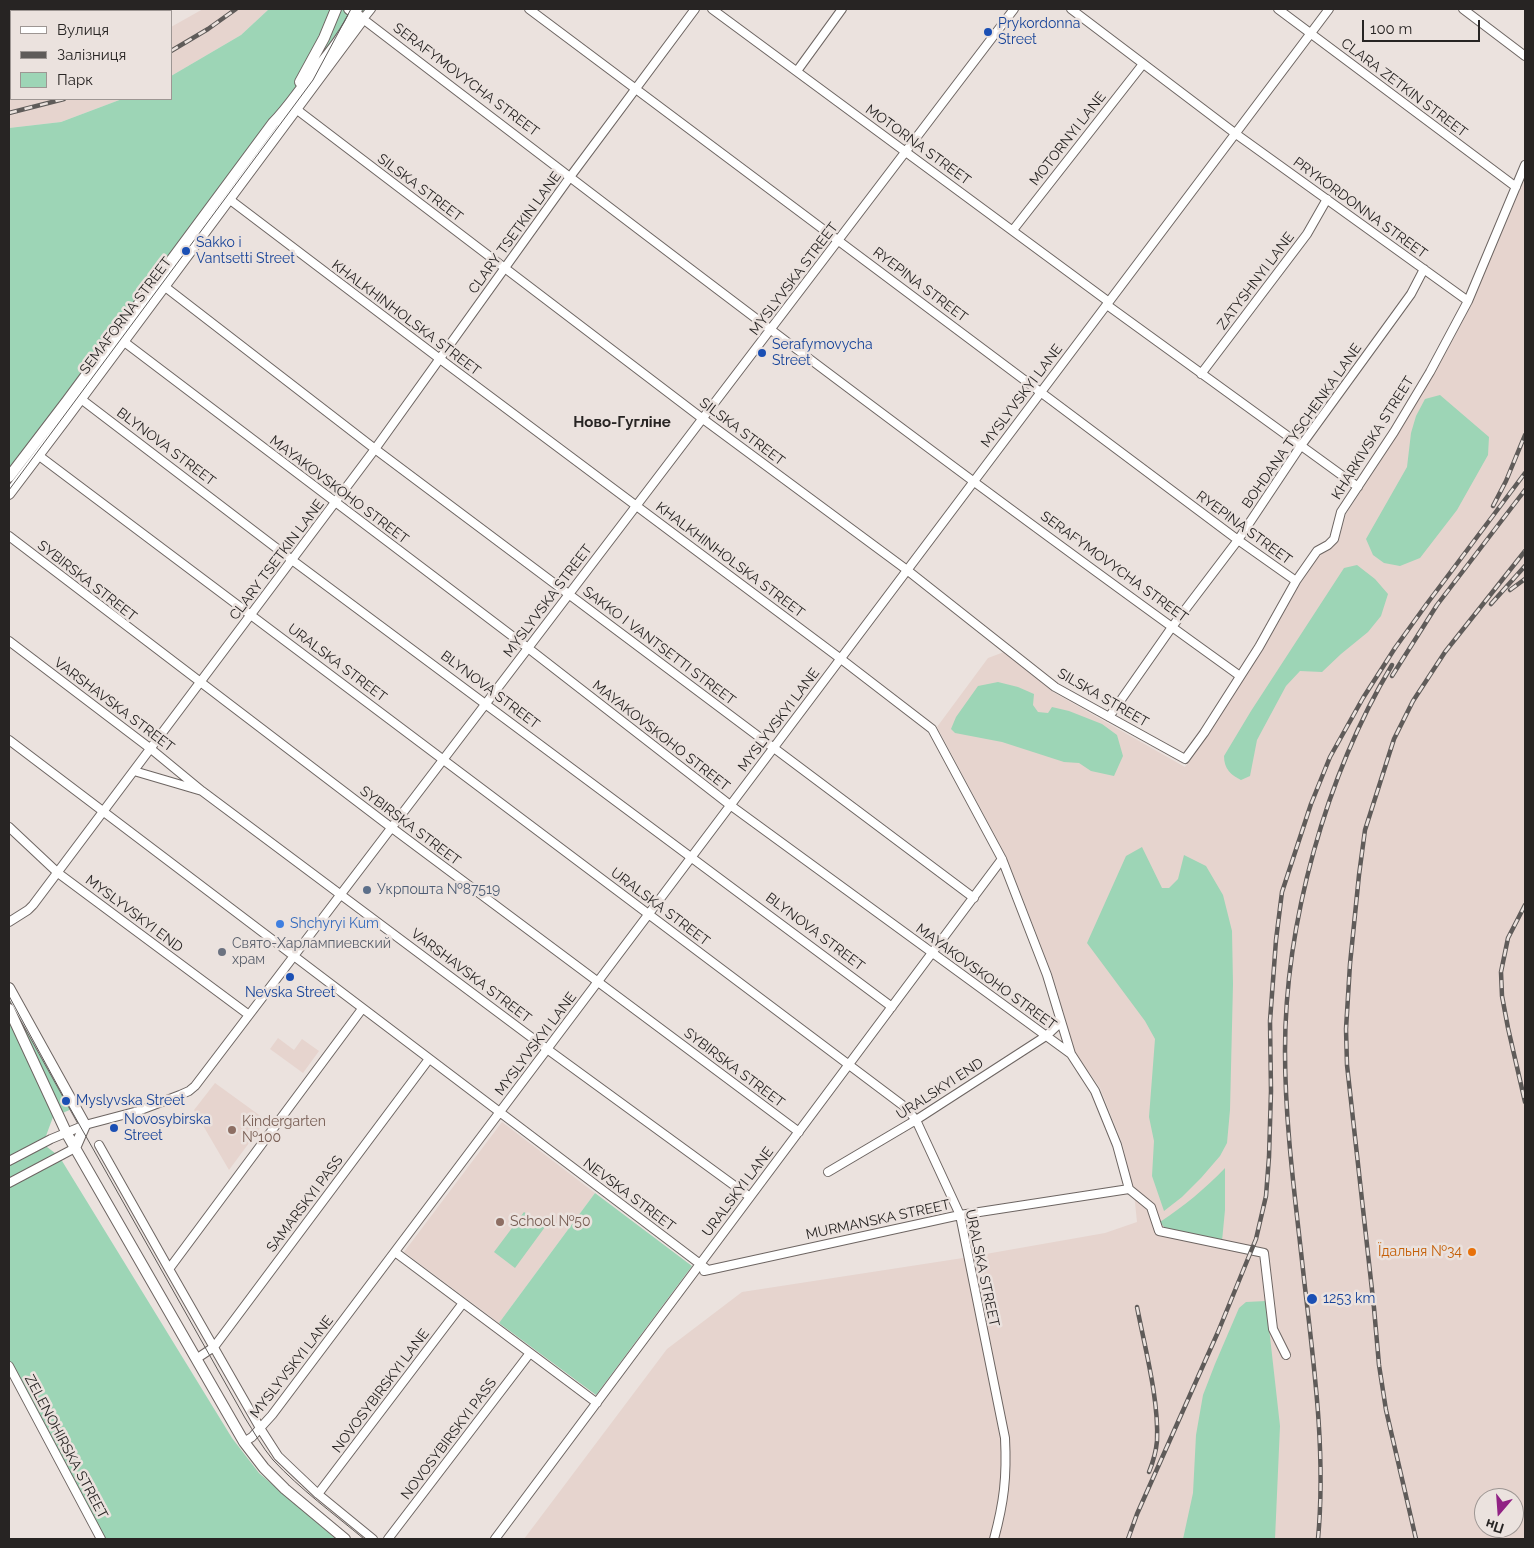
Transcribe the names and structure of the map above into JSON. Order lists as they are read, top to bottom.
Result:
{
  "streets": {
    "main road": ["SEMAFORNA STREET"],
    "street": [
      "SERAFYMOVYCHA STREET",
      "CLARA ZETKIN STREET",
      "MOTORNYI LANE",
      "MOTORNA STREET",
      "SILSKA STREET",
      "PRYKORDONNA STREET",
      "CLARY TSETKIN LANE",
      "MYSLYVSKA STREET",
      "ZATYSHNYI LANE",
      "RYEPINA STREET",
      "KHALKHINHOLSKA STREET",
      "MYSLYVSKYI LANE",
      "BOHDANA TYSCHENKA LANE",
      "KHARKIVSKA STREET",
      "BLYNOVA STREET",
      "MAYAKOVSKOHO STREET",
      "SYBIRSKA STREET",
      "SAKKO I VANTSETTI STREET",
      "URALSKA STREET",
      "VARSHAVSKA STREET",
      "MYSLYVSKYI END",
      "URALSKYI END",
      "URALSKYI LANE",
      "NEVSKA STREET",
      "SAMARSKYI PASS",
      "MURMANSKA STREET",
      "NOVOSYBIRSKYI LANE",
      "NOVOSYBIRSKYI PASS",
      "ZELENOHIRSKA STREET"
    ]
  },
  "crossings": [
    ["SERAFYMOVYCHA STREET", "CLARY TSETKIN LANE"],
    ["SERAFYMOVYCHA STREET", "MYSLYVSKA STREET"],
    ["SERAFYMOVYCHA STREET", "SEMAFORNA STREET"],
    ["SERAFYMOVYCHA STREET", "MYSLYVSKYI LANE"],
    ["SERAFYMOVYCHA STREET", "BOHDANA TYSCHENKA LANE"],
    ["SERAFYMOVYCHA STREET", "KHARKIVSKA STREET"],
    ["CLARA ZETKIN STREET", "MYSLYVSKYI LANE"],
    ["CLARA ZETKIN STREET", "KHARKIVSKA STREET"],
    ["MOTORNYI LANE", "MOTORNA STREET"],
    ["MOTORNYI LANE", "PRYKORDONNA STREET"],
    ["MOTORNA STREET", "MYSLYVSKA STREET"],
    ["MOTORNA STREET", "ZATYSHNYI LANE"],
    ["MOTORNA STREET", "MYSLYVSKYI LANE"],
    ["MOTORNA STREET", "BOHDANA TYSCHENKA LANE"],
    ["MOTORNA STREET", "KHARKIVSKA STREET"],
    ["SILSKA STREET", "CLARY TSETKIN LANE"],
    ["SILSKA STREET", "MYSLYVSKA STREET"],
    ["SILSKA STREET", "SEMAFORNA STREET"],
    ["SILSKA STREET", "MYSLYVSKYI LANE"],
    ["SILSKA STREET", "BOHDANA TYSCHENKA LANE"],
    ["SILSKA STREET", "KHARKIVSKA STREET"],
    ["PRYKORDONNA STREET", "ZATYSHNYI LANE"],
    ["PRYKORDONNA STREET", "MYSLYVSKYI LANE"],
    ["PRYKORDONNA STREET", "BOHDANA TYSCHENKA LANE"],
    ["PRYKORDONNA STREET", "KHARKIVSKA STREET"],
    ["CLARY TSETKIN LANE", "RYEPINA STREET"],
    ["CLARY TSETKIN LANE", "KHALKHINHOLSKA STREET"],
    ["CLARY TSETKIN LANE", "BLYNOVA STREET"],
    ["CLARY TSETKIN LANE", "MAYAKOVSKOHO STREET"],
    ["CLARY TSETKIN LANE", "SYBIRSKA STREET"],
    ["CLARY TSETKIN LANE", "SAKKO I VANTSETTI STREET"],
    ["CLARY TSETKIN LANE", "URALSKA STREET"],
    ["CLARY TSETKIN LANE", "VARSHAVSKA STREET"],
    ["CLARY TSETKIN LANE", "MYSLYVSKYI END"],
    ["CLARY TSETKIN LANE", "NEVSKA STREET"],
    ["MYSLYVSKA STREET", "RYEPINA STREET"],
    ["MYSLYVSKA STREET", "KHALKHINHOLSKA STREET"],
    ["MYSLYVSKA STREET", "BLYNOVA STREET"],
    ["MYSLYVSKA STREET", "MAYAKOVSKOHO STREET"],
    ["MYSLYVSKA STREET", "SYBIRSKA STREET"],
    ["MYSLYVSKA STREET", "SAKKO I VANTSETTI STREET"],
    ["MYSLYVSKA STREET", "URALSKA STREET"],
    ["MYSLYVSKA STREET", "VARSHAVSKA STREET"],
    ["MYSLYVSKA STREET", "MYSLYVSKYI END"],
    ["MYSLYVSKA STREET", "NEVSKA STREET"],
    ["RYEPINA STREET", "MYSLYVSKYI LANE"],
    ["RYEPINA STREET", "BOHDANA TYSCHENKA LANE"],
    ["RYEPINA STREET", "KHARKIVSKA STREET"],
    ["SEMAFORNA STREET", "KHALKHINHOLSKA STREET"],
    ["SEMAFORNA STREET", "BLYNOVA STREET"],
    ["SEMAFORNA STREET", "MAYAKOVSKOHO STREET"],
    ["SEMAFORNA STREET", "SAKKO I VANTSETTI STREET"],
    ["SEMAFORNA STREET", "URALSKA STREET"],
    ["KHALKHINHOLSKA STREET", "MYSLYVSKYI LANE"],
    ["KHALKHINHOLSKA STREET", "MAYAKOVSKOHO STREET"],
    ["KHALKHINHOLSKA STREET", "URALSKYI END"],
    ["KHALKHINHOLSKA STREET", "URALSKYI LANE"],
    ["MYSLYVSKYI LANE", "BLYNOVA STREET"],
    ["MYSLYVSKYI LANE", "MAYAKOVSKOHO STREET"],
    ["MYSLYVSKYI LANE", "SYBIRSKA STREET"],
    ["MYSLYVSKYI LANE", "SAKKO I VANTSETTI STREET"],
    ["MYSLYVSKYI LANE", "URALSKA STREET"],
    ["MYSLYVSKYI LANE", "VARSHAVSKA STREET"],
    ["MYSLYVSKYI LANE", "NEVSKA STREET"],
    ["BLYNOVA STREET", "URALSKYI LANE"],
    ["MAYAKOVSKOHO STREET", "URALSKYI END"],
    ["MAYAKOVSKOHO STREET", "URALSKYI LANE"],
    ["MAYAKOVSKOHO STREET", "MURMANSKA STREET"],
    ["SYBIRSKA STREET", "URALSKYI LANE"],
    ["SAKKO I VANTSETTI STREET", "URALSKYI LANE"],
    ["URALSKA STREET", "URALSKYI END"],
    ["URALSKA STREET", "URALSKYI LANE"],
    ["URALSKA STREET", "MURMANSKA STREET"],
    ["VARSHAVSKA STREET", "URALSKYI LANE"],
    ["URALSKYI LANE", "NEVSKA STREET"],
    ["URALSKYI LANE", "MURMANSKA STREET"],
    ["NEVSKA STREET", "SAMARSKYI PASS"],
    ["NEVSKA STREET", "MURMANSKA STREET"]
  ],
  "districts": ["Ново-Гугліне"],
  "places": [
    "Prykordonna Street",
    "Sakko i Vantsetti Street",
    "Serafymovycha Street",
    "Укрпошта №87519",
    "Shchyryi Kum",
    "Свято-Харлампиевский храм",
    "Nevska Street",
    "Myslyvska Street",
    "Novosybirska Street",
    "Kindergarten №100",
    "School №50",
    "Їдальня №34",
    "1253 km"
  ],
  "legend": ["Вулиця", "Залізниця", "Парк"],
  "scale_bar": "100 m",
  "north": "bottom"
}
